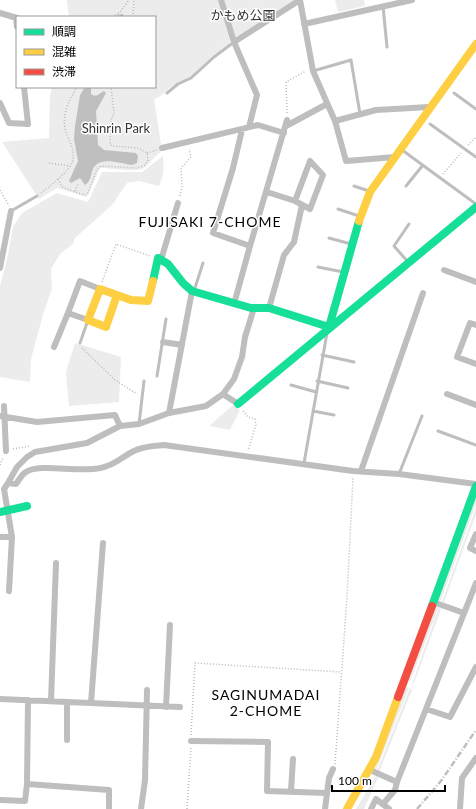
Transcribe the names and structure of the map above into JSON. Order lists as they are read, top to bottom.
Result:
{
  "districts": ["FUJISAKI 7-CHOME", "SAGINUMADAI 2-CHOME"],
  "parks": ["かもめ公園", "Shinrin Park"],
  "legend": ["順調", "混雑", "渋滞"],
  "scale_bar": "100 m"
}
